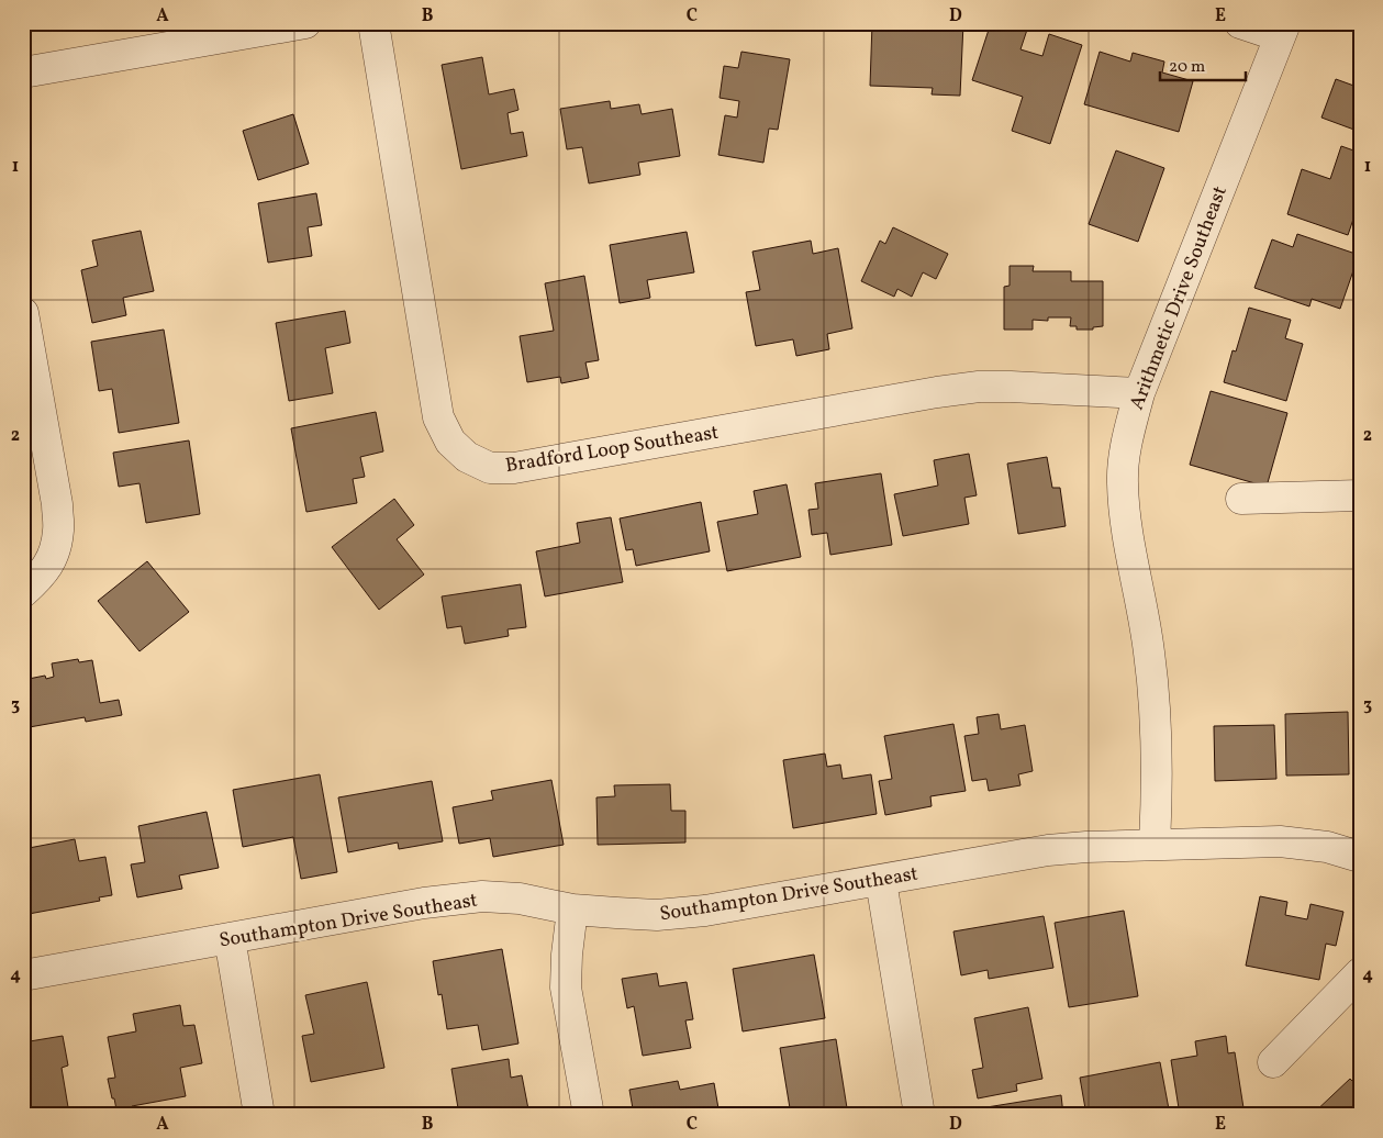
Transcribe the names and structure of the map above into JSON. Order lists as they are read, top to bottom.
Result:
{
  "streets": {
    "street": ["Arithmetic Drive Southeast", "Bradford Loop Southeast", "Southampton Drive Southeast"]
  },
  "crossings": [
    ["Arithmetic Drive Southeast", "Bradford Loop Southeast"],
    ["Arithmetic Drive Southeast", "Southampton Drive Southeast"]
  ],
  "scale_bar": "20 m",
  "grid": {
    "columns": [
      "A",
      "B",
      "C",
      "D",
      "E"
    ],
    "rows": [
      "1",
      "2",
      "3",
      "4"
    ]
  }
}
